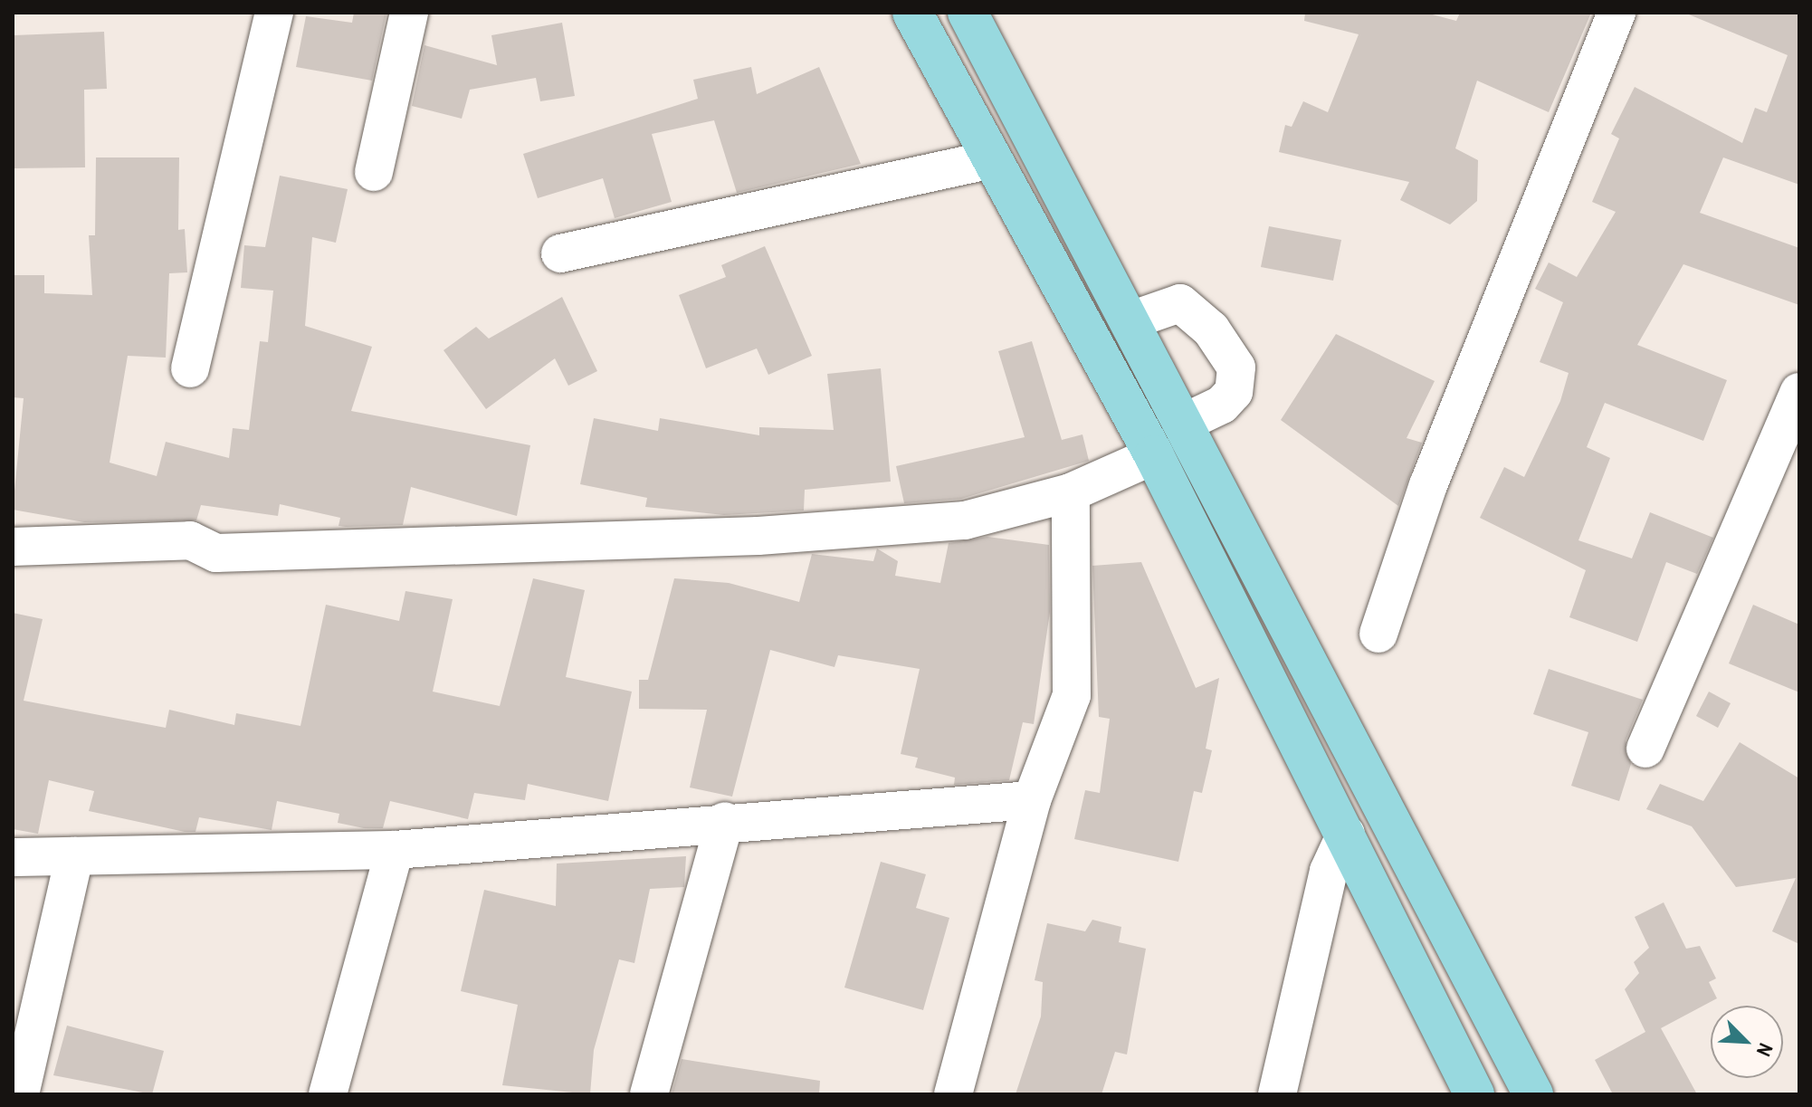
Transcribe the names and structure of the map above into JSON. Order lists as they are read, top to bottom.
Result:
{
  "north": "bottom right"
}
